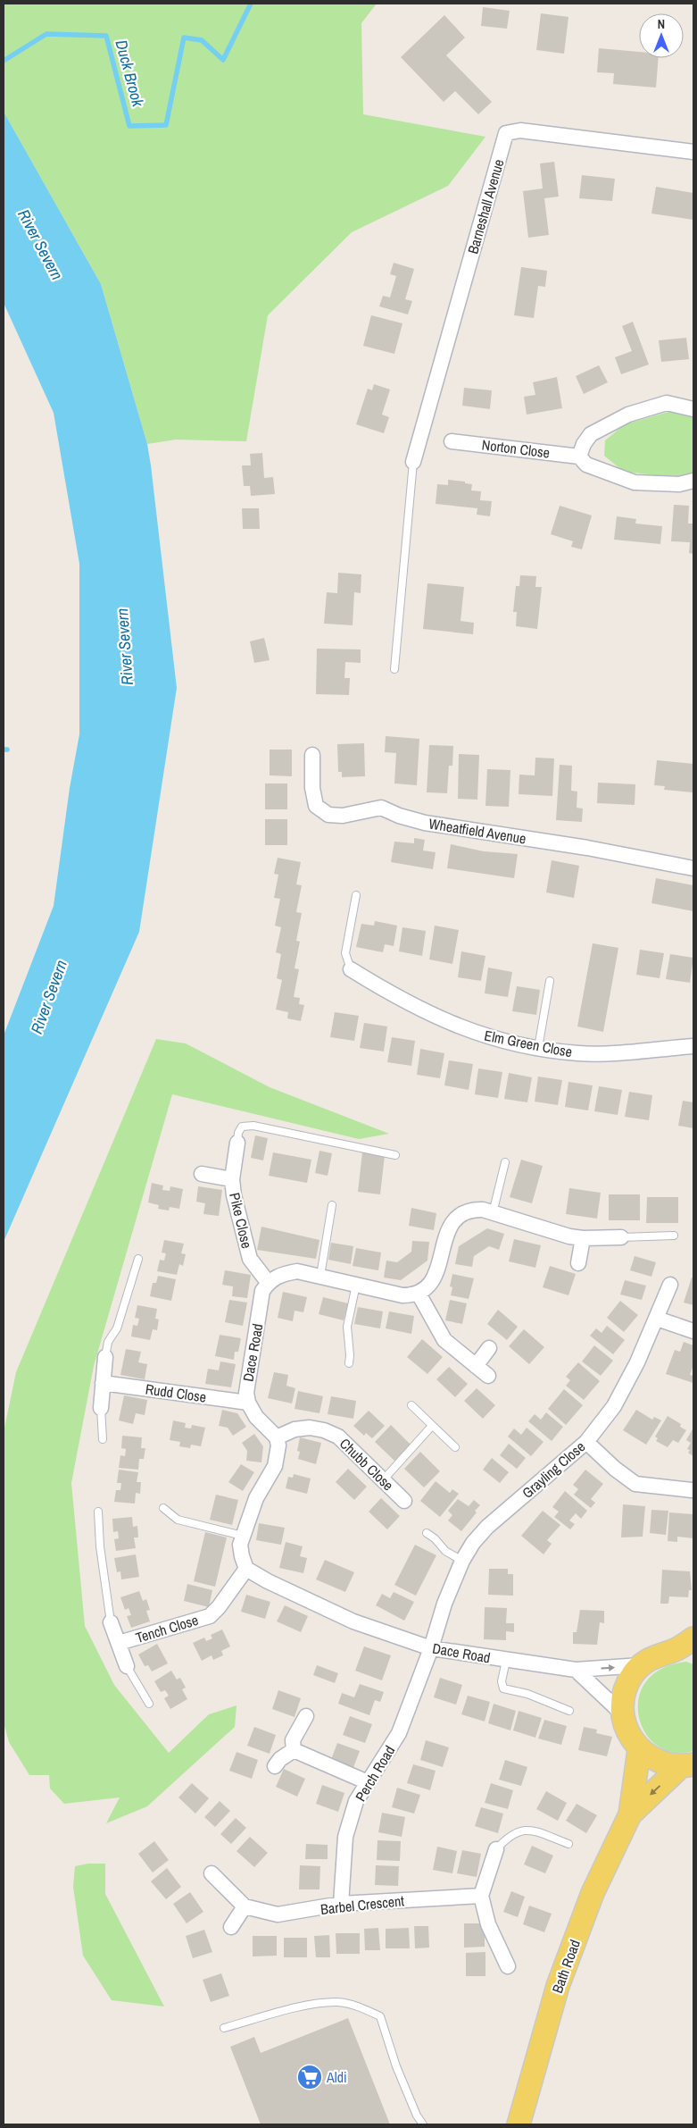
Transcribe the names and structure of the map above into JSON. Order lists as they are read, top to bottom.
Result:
{
  "streets": {
    "main road": ["Bath Road"],
    "street": [
      "Barneshall Avenue",
      "Norton Close",
      "Wheatfield Avenue",
      "Elm Green Close",
      "Pike Close",
      "Dace Road",
      "Rudd Close",
      "Chubb Close",
      "Grayling Close",
      "Tench Close",
      "Perch Road",
      "Barbel Crescent"
    ]
  },
  "crossings": [
    ["Pike Close", "Dace Road"],
    ["Dace Road", "Rudd Close"],
    ["Dace Road", "Chubb Close"],
    ["Dace Road", "Grayling Close"],
    ["Dace Road", "Tench Close"],
    ["Dace Road", "Perch Road"],
    ["Dace Road", "Bath Road"],
    ["Grayling Close", "Perch Road"],
    ["Perch Road", "Barbel Crescent"]
  ],
  "water": ["Duck Brook", "River Severn"],
  "places": {
    "supermarket": ["Aldi"]
  },
  "north": "top"
}
